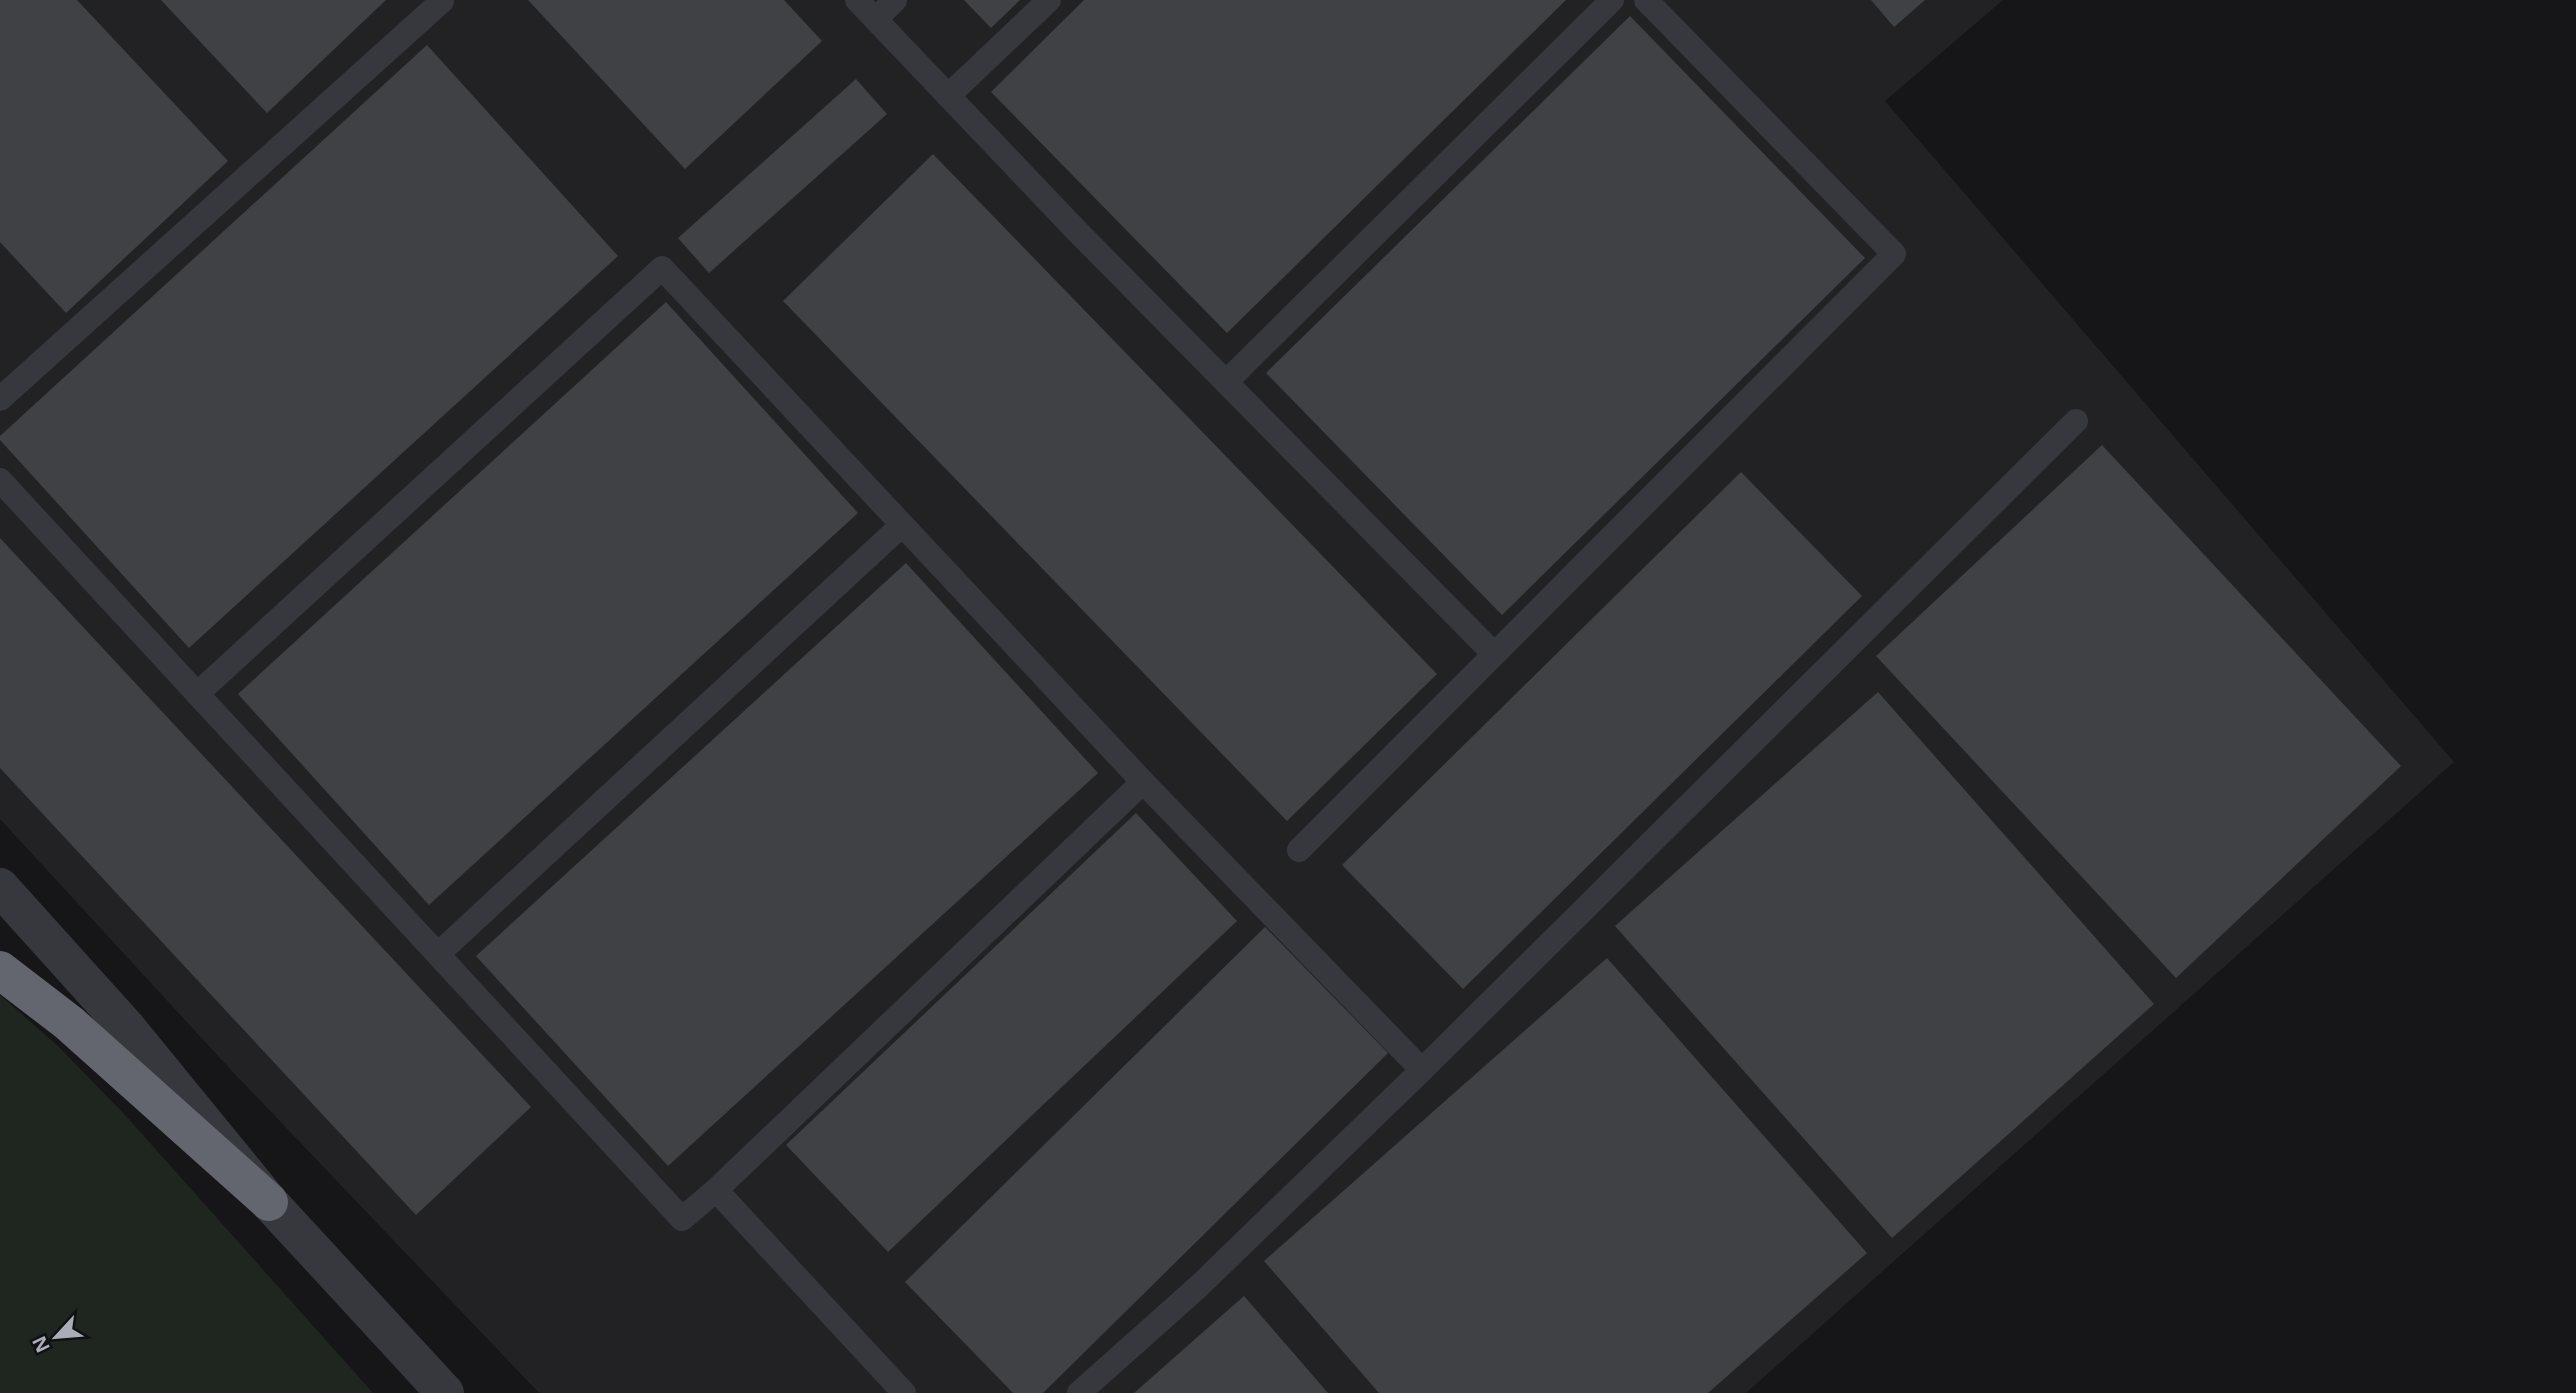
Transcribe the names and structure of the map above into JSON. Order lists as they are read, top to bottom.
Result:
{
  "north": "bottom left"
}
